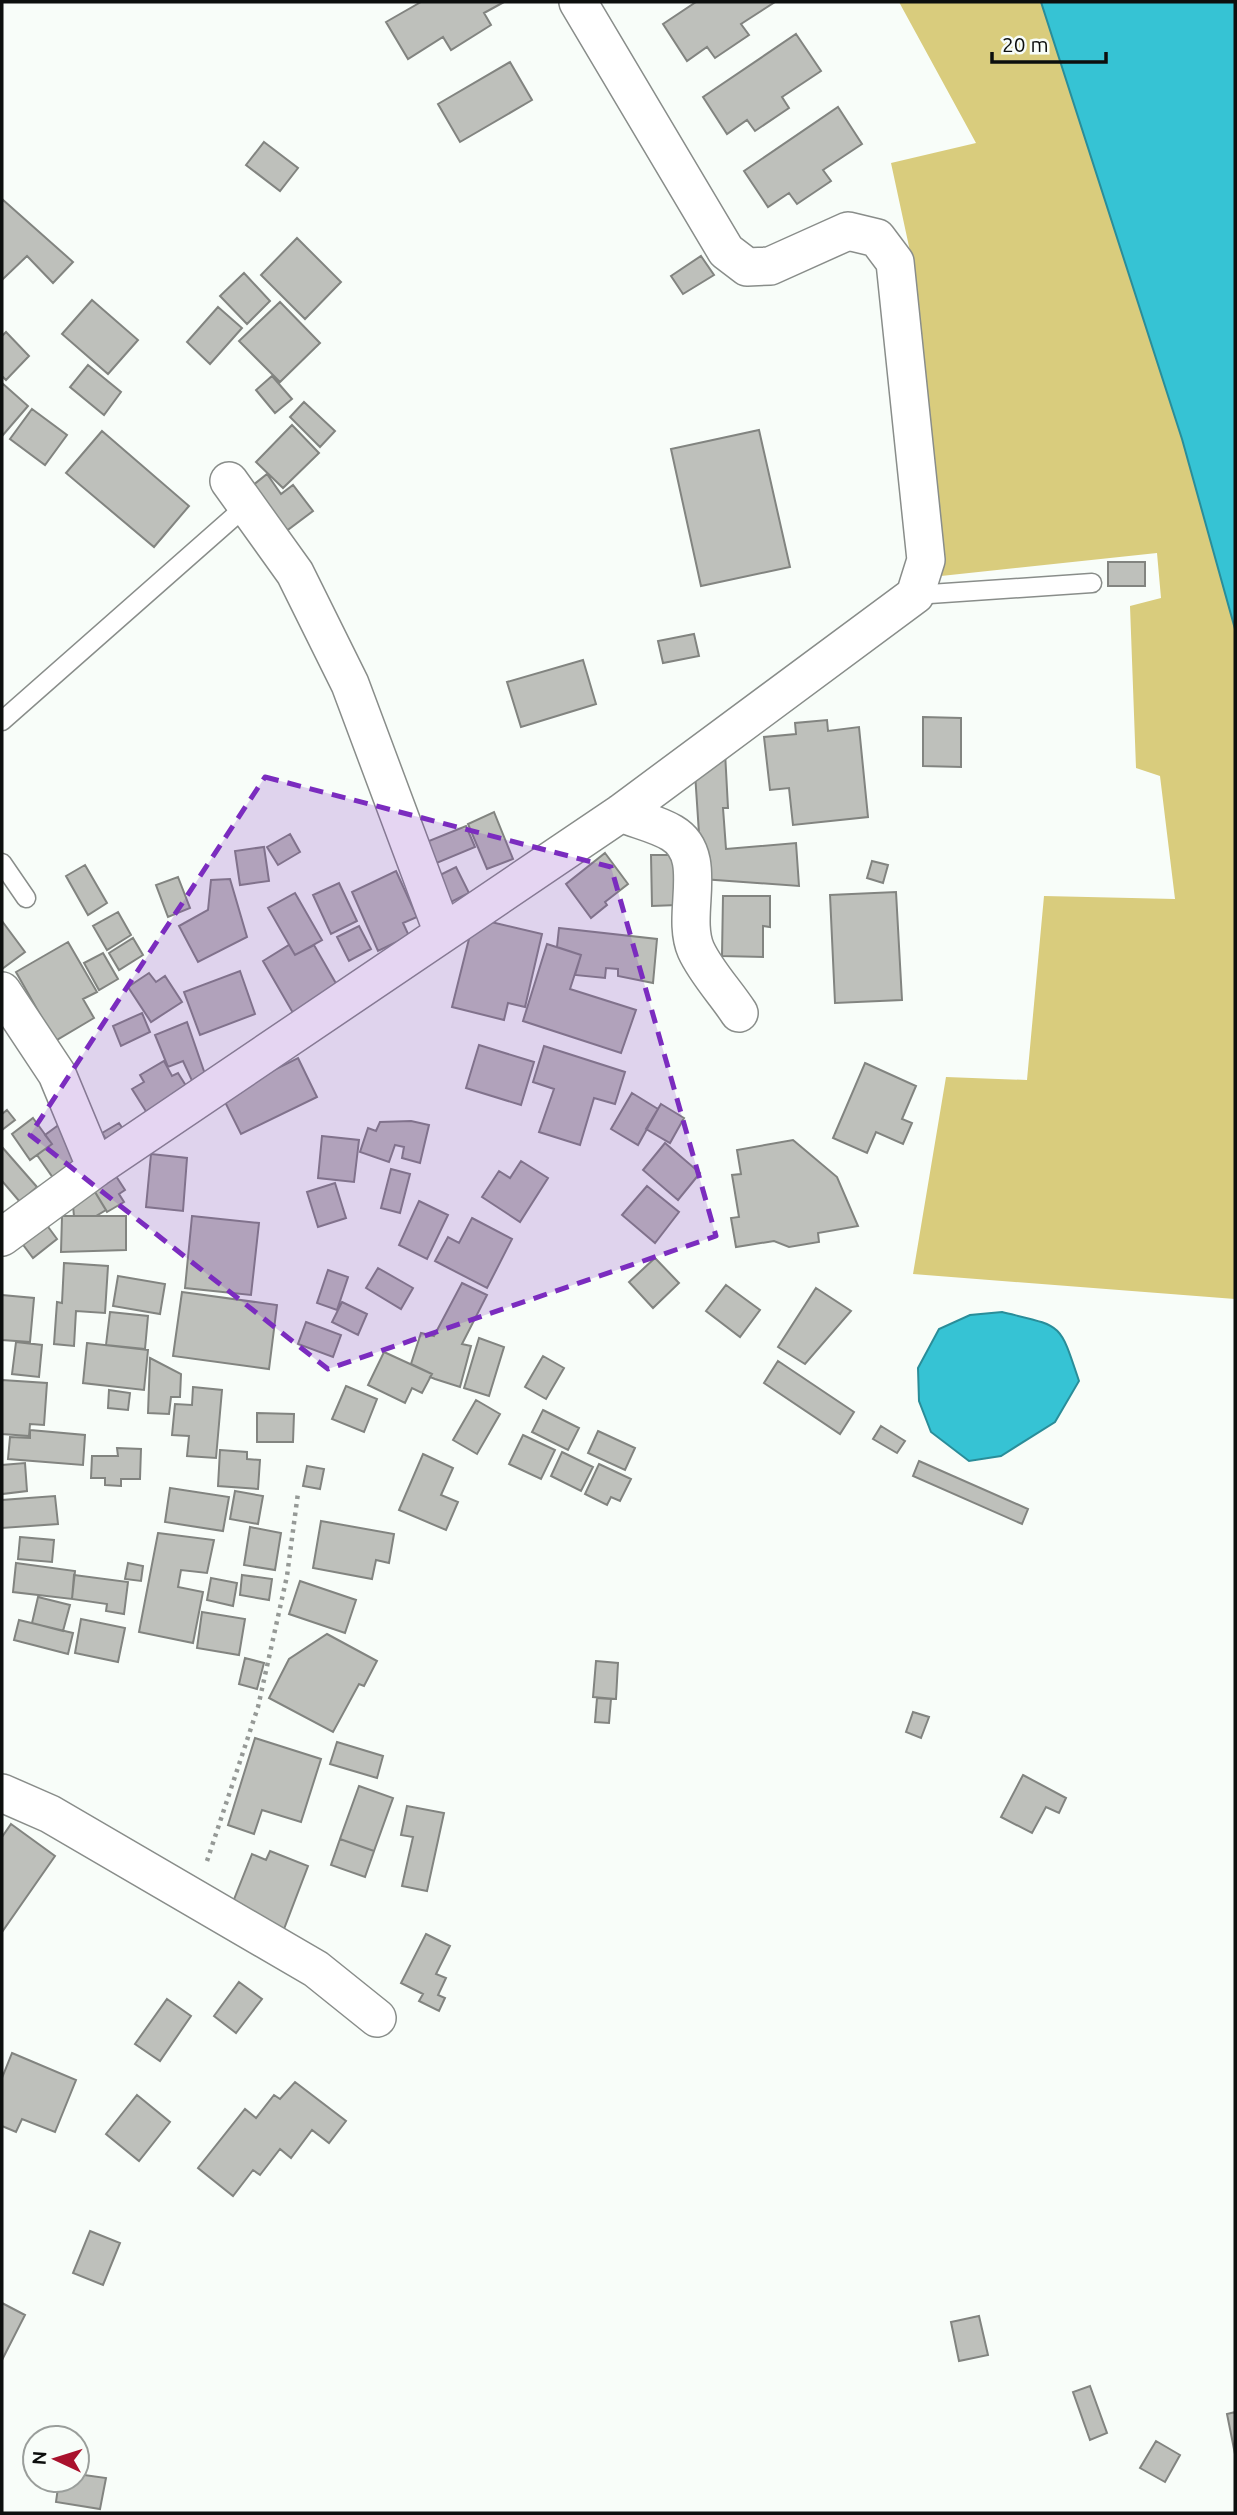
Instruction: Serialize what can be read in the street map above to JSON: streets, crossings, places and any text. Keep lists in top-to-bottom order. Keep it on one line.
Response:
{"scale_bar":"20 m","north":"left"}
